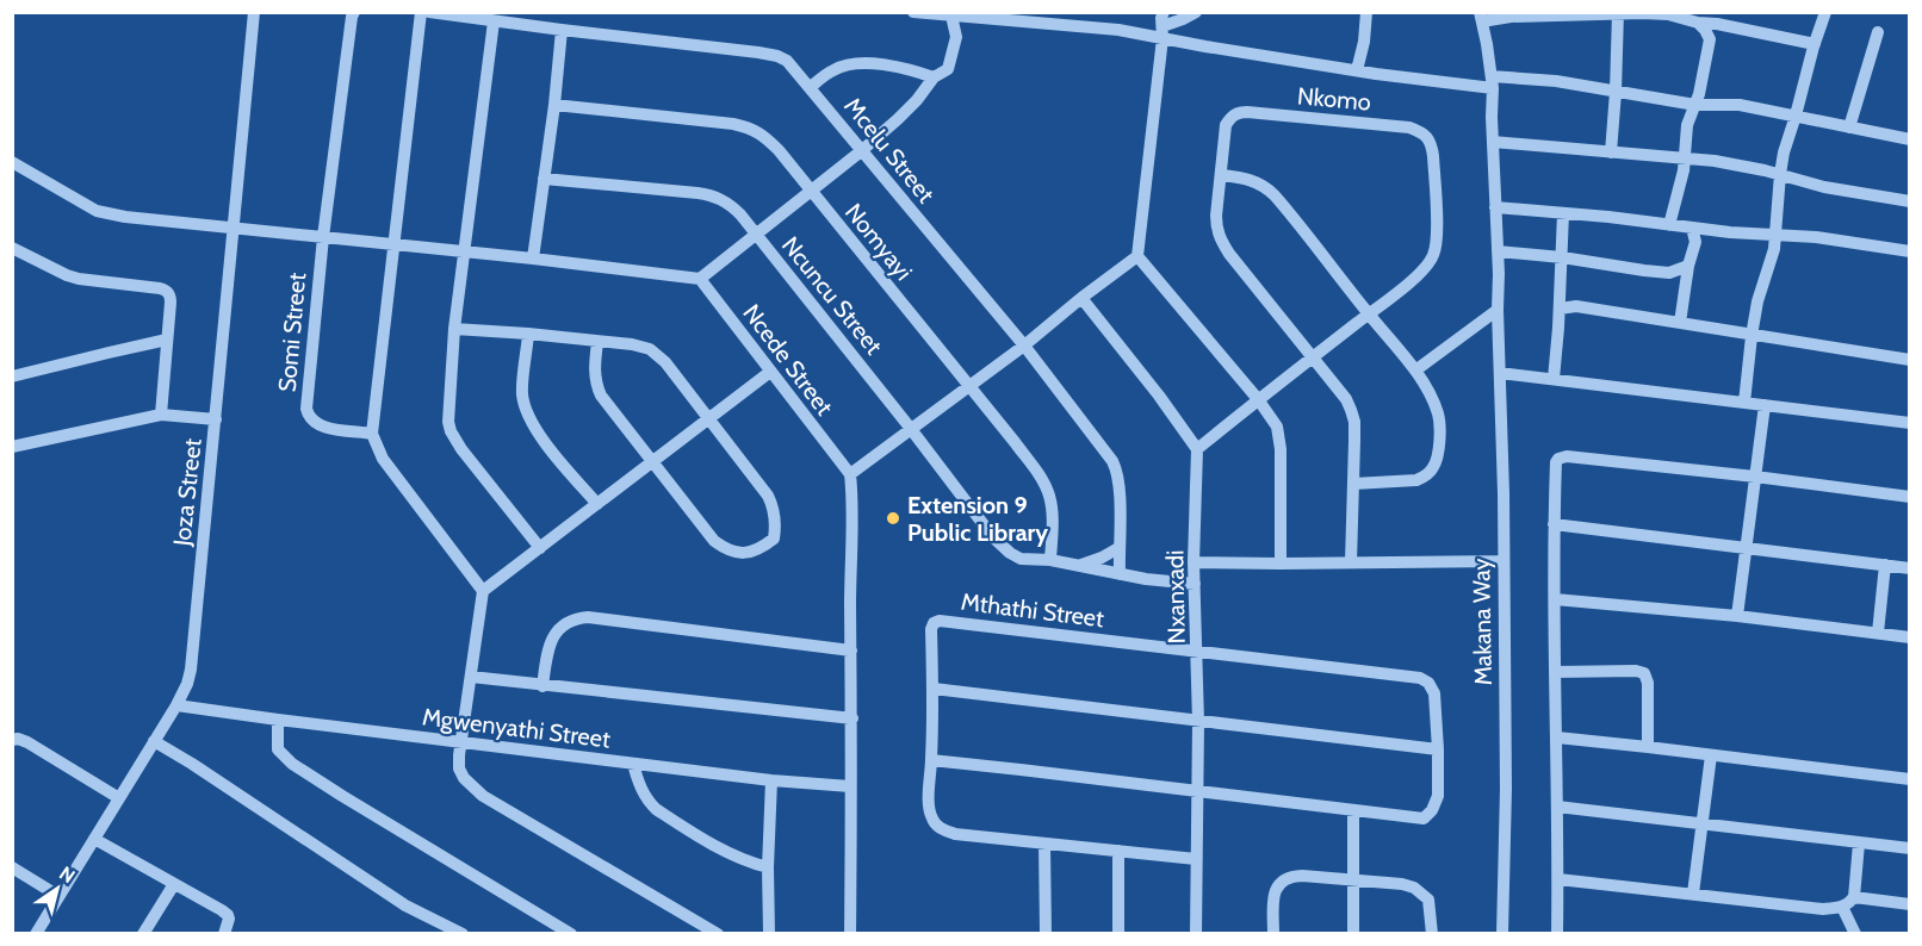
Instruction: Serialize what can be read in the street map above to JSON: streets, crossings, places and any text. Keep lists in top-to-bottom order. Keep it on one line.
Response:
{"streets":{"street":["Nkomo","Mcelu Street","Nomyayi","Ncuncu Street","Somi Street","Ncede Street","Joza Street","Nxanxadi","Mthathi Street","Makana Way","Mgwenyathi Street"]},"crossings":[["Nkomo","Nxanxadi"],["Nomyayi","Ncuncu Street"],["Joza Street","Mgwenyathi Street"],["Nxanxadi","Mthathi Street"]],"places":["Extension 9 Public Library"],"north":"top right"}
